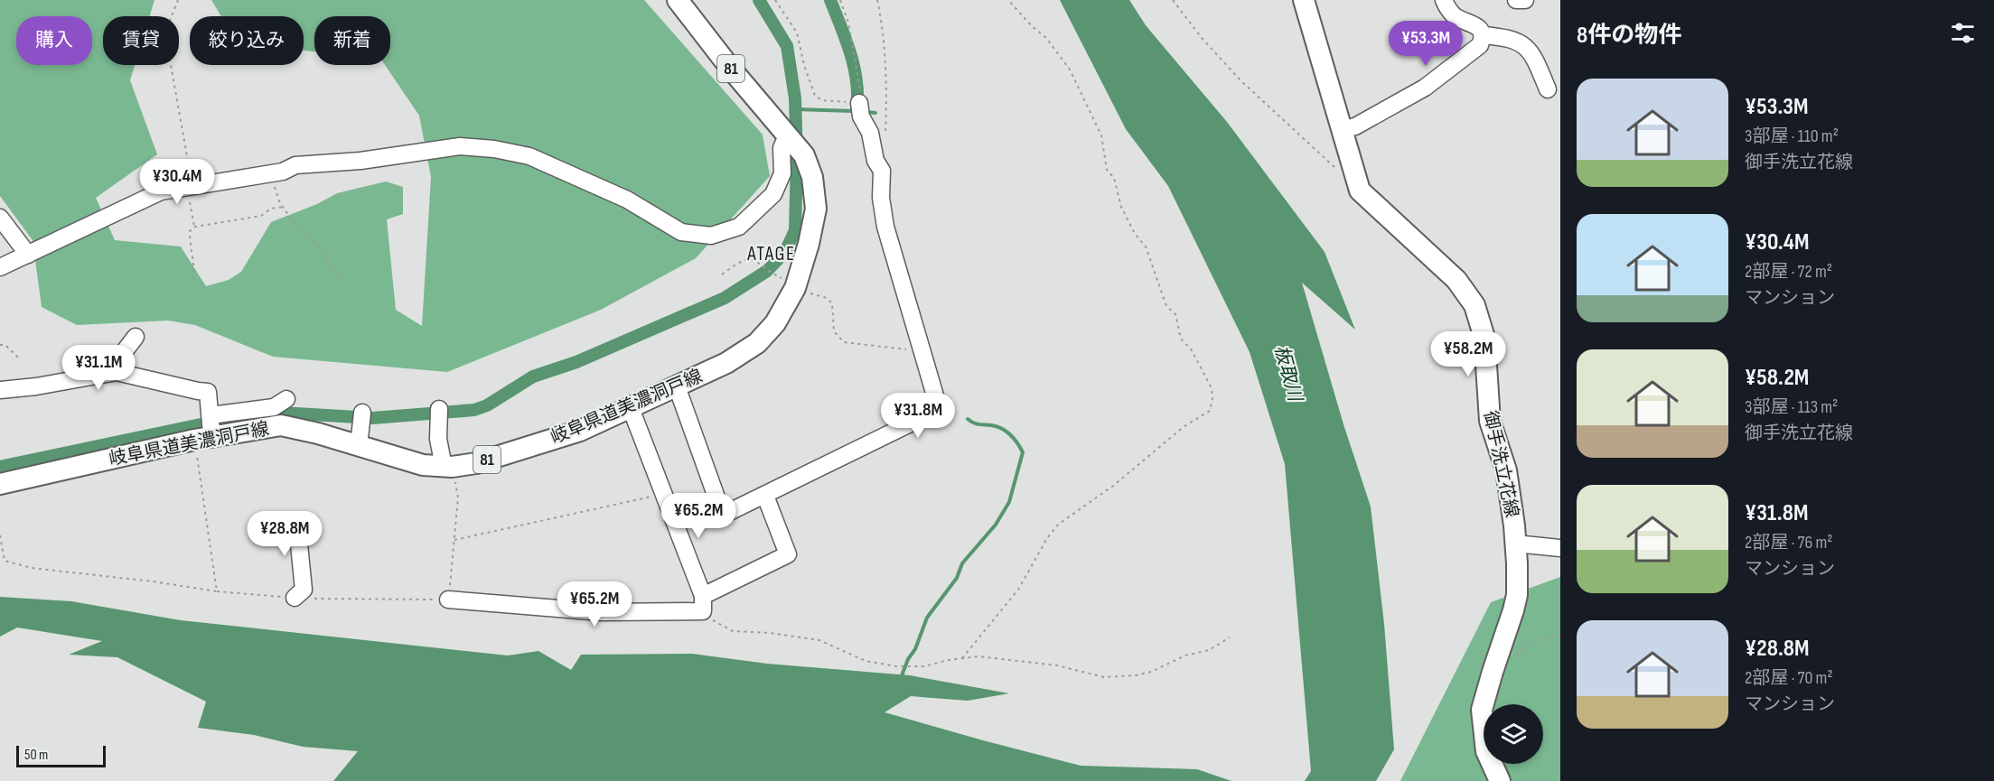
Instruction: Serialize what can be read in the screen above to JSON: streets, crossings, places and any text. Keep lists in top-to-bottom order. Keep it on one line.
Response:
{"streets":{"main road":["81","岐阜県道美濃洞戸線","御手洗立花線"]},"districts":["ATAGE"],"water":["板取川"],"scale_bar":"50 m","page":{"heading":"8件の物件","chip":["購入","賃貸","絞り込み","新着"],"price":["¥53.3M","¥30.4M","¥58.2M","¥31.1M","¥31.8M","¥65.2M","¥28.8M","¥65.2M"],"list":[{"name":"¥53.3M","note":"3部屋 · 110 m² · 御手洗立花線"},{"name":"¥30.4M","note":"2部屋 · 72 m² · マンション"},{"name":"¥58.2M","note":"3部屋 · 113 m² · 御手洗立花線"},{"name":"¥31.8M","note":"2部屋 · 76 m² · マンション"},{"name":"¥28.8M","note":"2部屋 · 70 m² · マンション"}],"scale":"50 m"}}
